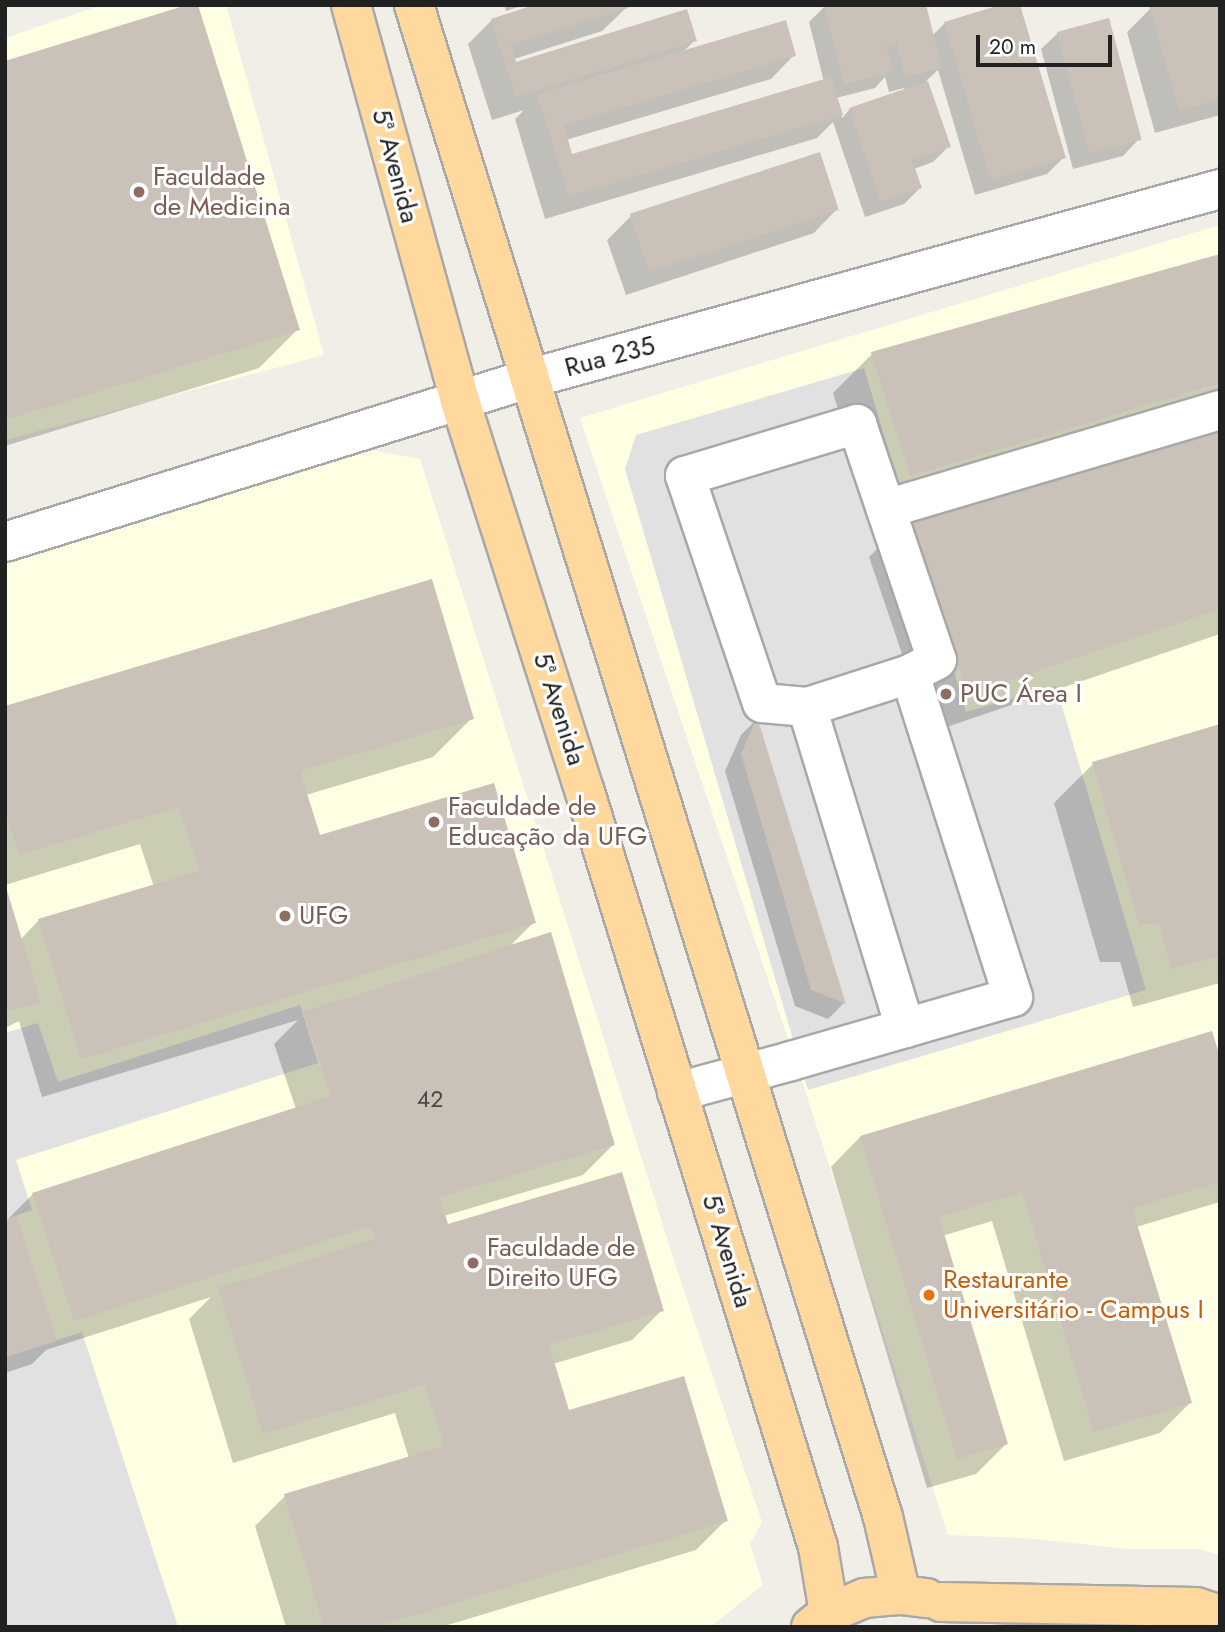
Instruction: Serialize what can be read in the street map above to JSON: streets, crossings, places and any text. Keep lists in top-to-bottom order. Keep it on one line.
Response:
{"streets":{"main road":["5ª Avenida"],"street":["Rua 235"]},"crossings":[["5ª Avenida","Rua 235"]],"places":["Faculdade de Medicina","PUC Área I","Faculdade de Educação da UFG","UFG","Faculdade de Direito UFG","Restaurante Universitário - Campus I"],"house_numbers":["42"],"scale_bar":"20 m"}
